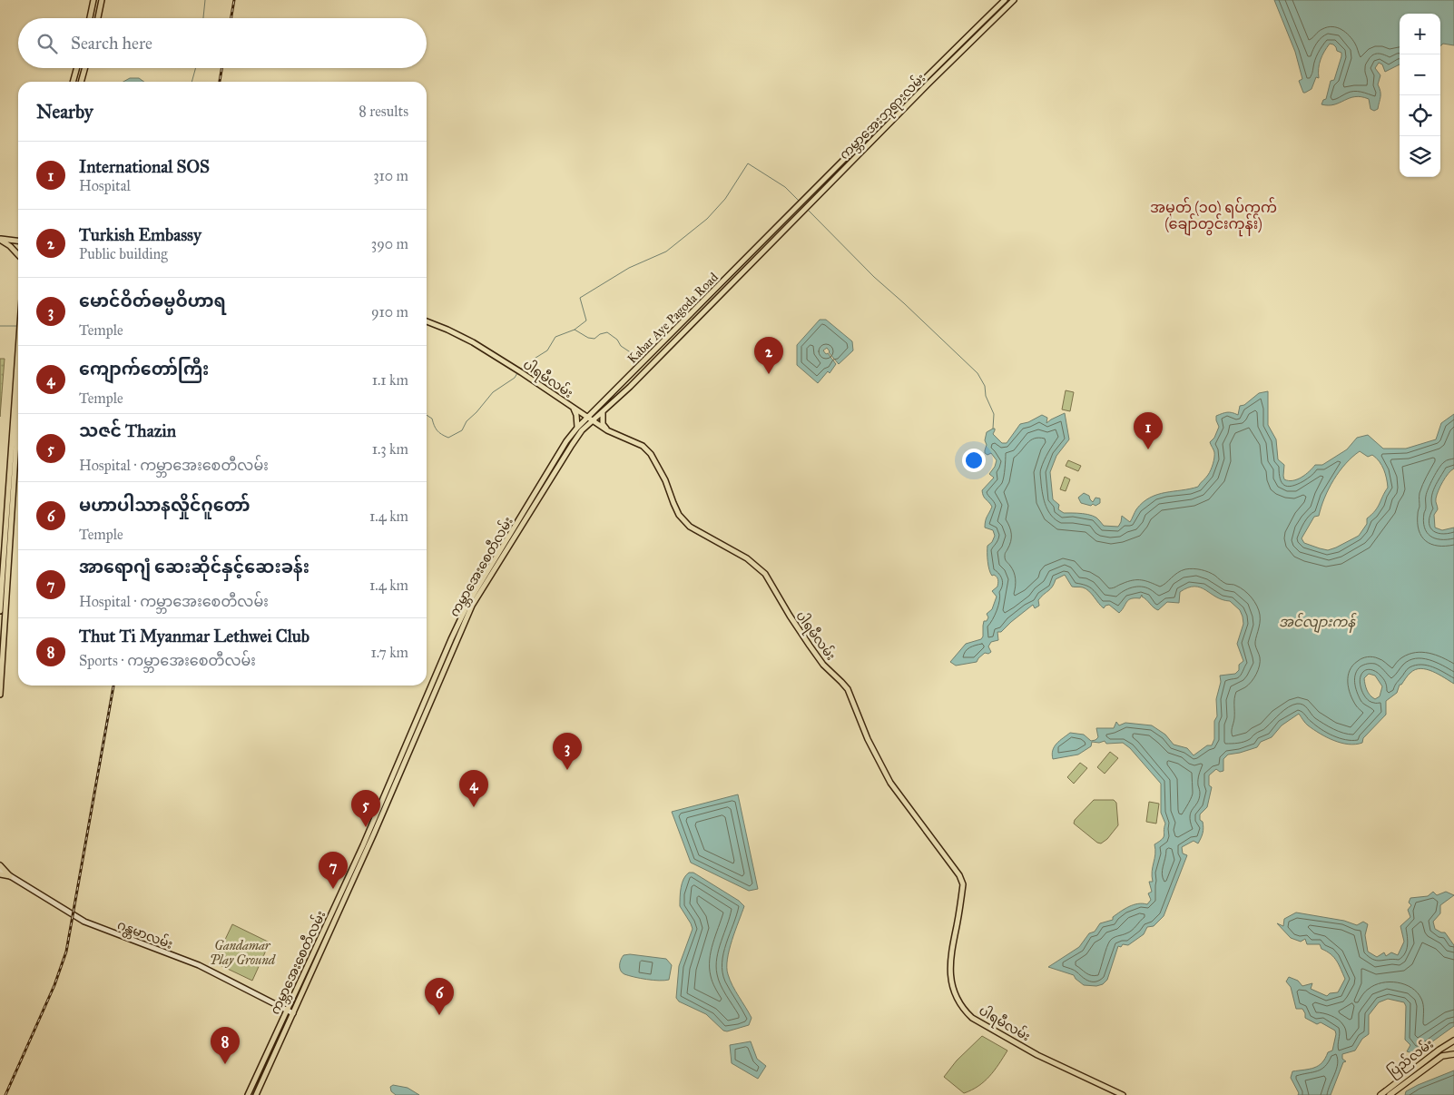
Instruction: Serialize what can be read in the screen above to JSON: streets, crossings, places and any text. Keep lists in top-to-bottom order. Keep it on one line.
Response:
{"streets":{"highway":["ပြည်လမ်း"],"main road":["ကမ္ဘာအေးဘုရားလမ်း","Kabar Aye Pagoda Road","ပါရမီလမ်း","ကမ္ဘာအေးစေတီလမ်း","ဂန္တမာလမ်း"]},"crossings":[["ကမ္ဘာအေးဘုရားလမ်း","Kabar Aye Pagoda Road"],["ကမ္ဘာအေးစေတီလမ်း","ဂန္တမာလမ်း"]],"districts":["အမှတ် (၁၀) ရပ်ကွက် (ချော်တွင်းကုန်း)"],"water":["အင်လျားကန်"],"parks":["Gandamar Play Ground"],"page":{"map_buttons":["+","−"],"search":"Search here","heading":["Nearby","8 results"],"list":[{"mark":"1","name":"International SOS","note":"Hospital","value":"310 m"},{"mark":"2","name":"Turkish Embassy","note":"Public building","value":"390 m"},{"mark":"3","name":"မောင်ဝိတ်ဓမ္မဝိဟာရ","note":"Temple","value":"910 m"},{"mark":"4","name":"ကျောက်တော်ကြီး","note":"Temple","value":"1.1 km"},{"mark":"5","name":"သဇင် Thazin","note":"Hospital · ကမ္ဘာအေးစေတီလမ်း","value":"1.3 km"},{"mark":"6","name":"မဟာပါသာနလှိုင်ဂူတော်","note":"Temple","value":"1.4 km"},{"mark":"7","name":"အာရောဂျံ ဆေးဆိုင်နှင့်ဆေးခန်း","note":"Hospital · ကမ္ဘာအေးစေတီလမ်း","value":"1.4 km"},{"mark":"8","name":"Thut Ti Myanmar Lethwei Club","note":"Sports · ကမ္ဘာအေးစေတီလမ်း","value":"1.7 km"}],"pins":["2","1","3","4","5","7","6","8"]}}
